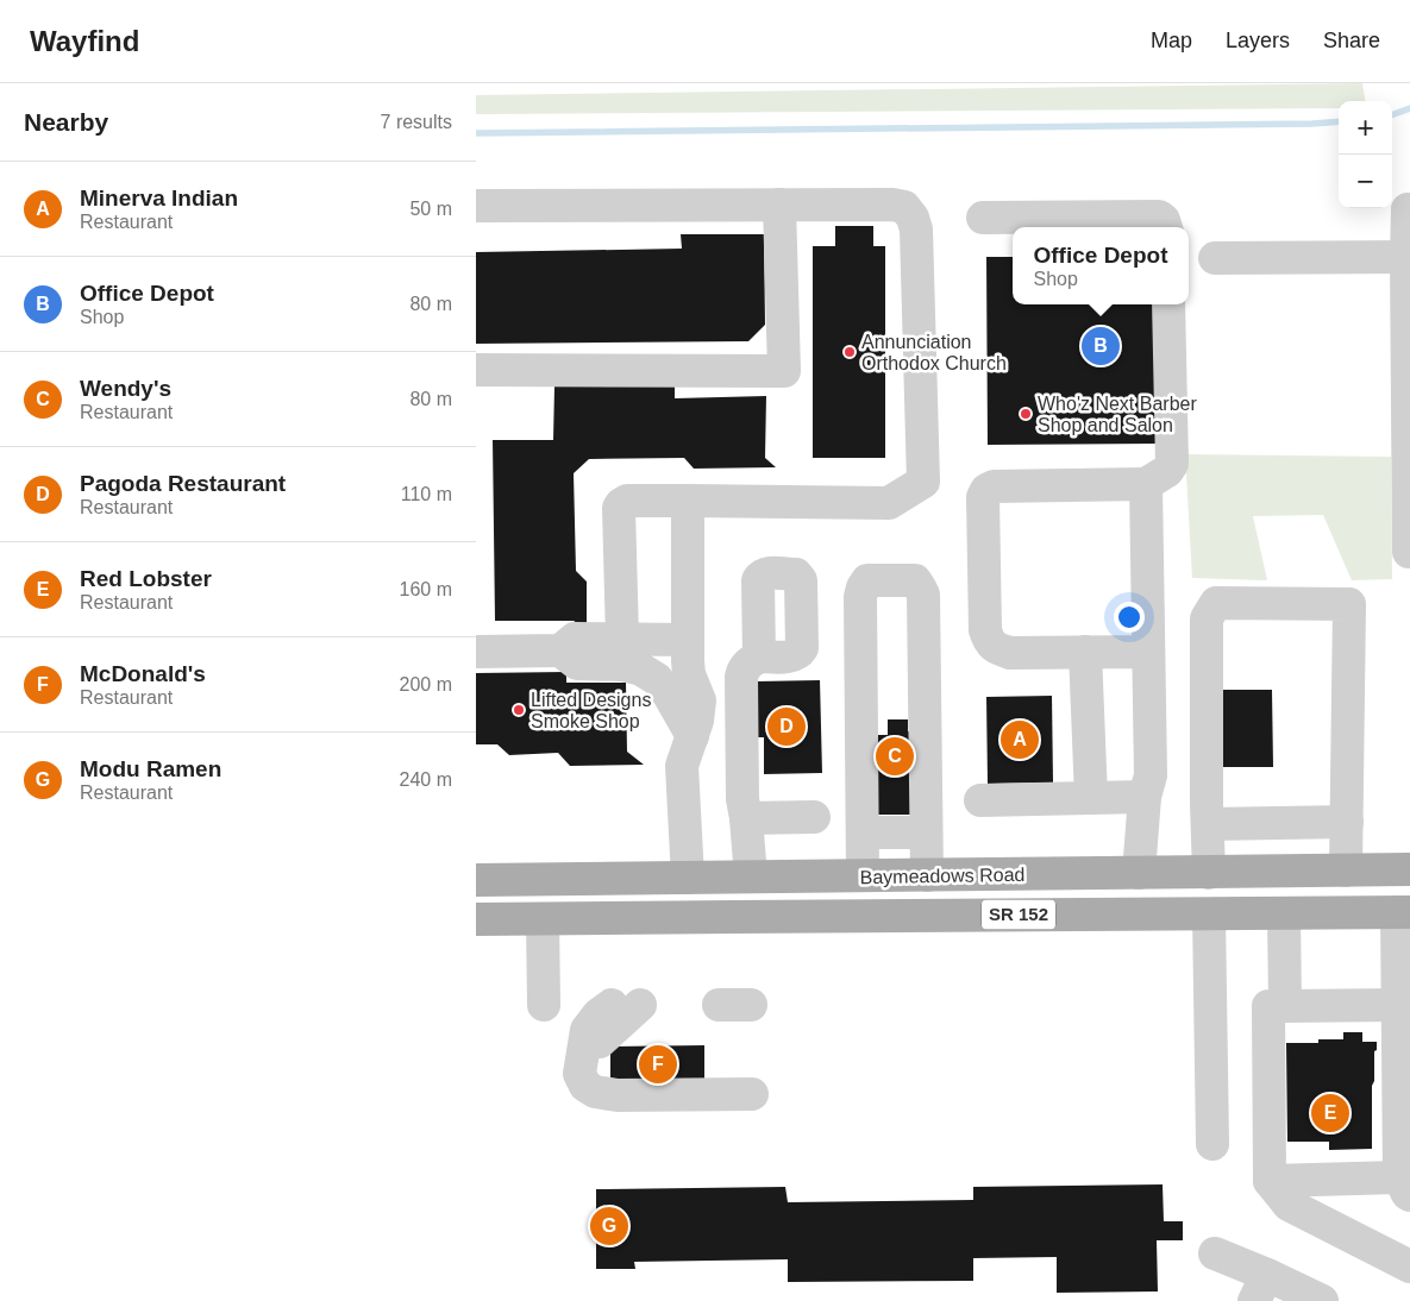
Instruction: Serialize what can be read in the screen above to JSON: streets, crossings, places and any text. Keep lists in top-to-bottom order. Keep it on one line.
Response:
{"streets":{"main road":["Baymeadows Road","SR 152"]},"places":["Annunciation Orthodox Church","Who'z Next Barber Shop and Salon","Lifted Designs Smoke Shop"],"page":{"header":"Wayfind","nav":["Map","Layers","Share"],"heading":["Nearby","7 results"],"map_buttons":["+","−"],"list":[{"mark":"A","name":"Minerva Indian","note":"Restaurant","value":"50 m"},{"mark":"B","name":"Office Depot","note":"Shop","value":"80 m"},{"mark":"C","name":"Wendy's","note":"Restaurant","value":"80 m"},{"mark":"D","name":"Pagoda Restaurant","note":"Restaurant","value":"110 m"},{"mark":"E","name":"Red Lobster","note":"Restaurant","value":"160 m"},{"mark":"F","name":"McDonald's","note":"Restaurant","value":"200 m"},{"mark":"G","name":"Modu Ramen","note":"Restaurant","value":"240 m"}],"popup":["Office Depot","Shop"],"pins":["B","D","A","C","F","E","G"]}}
